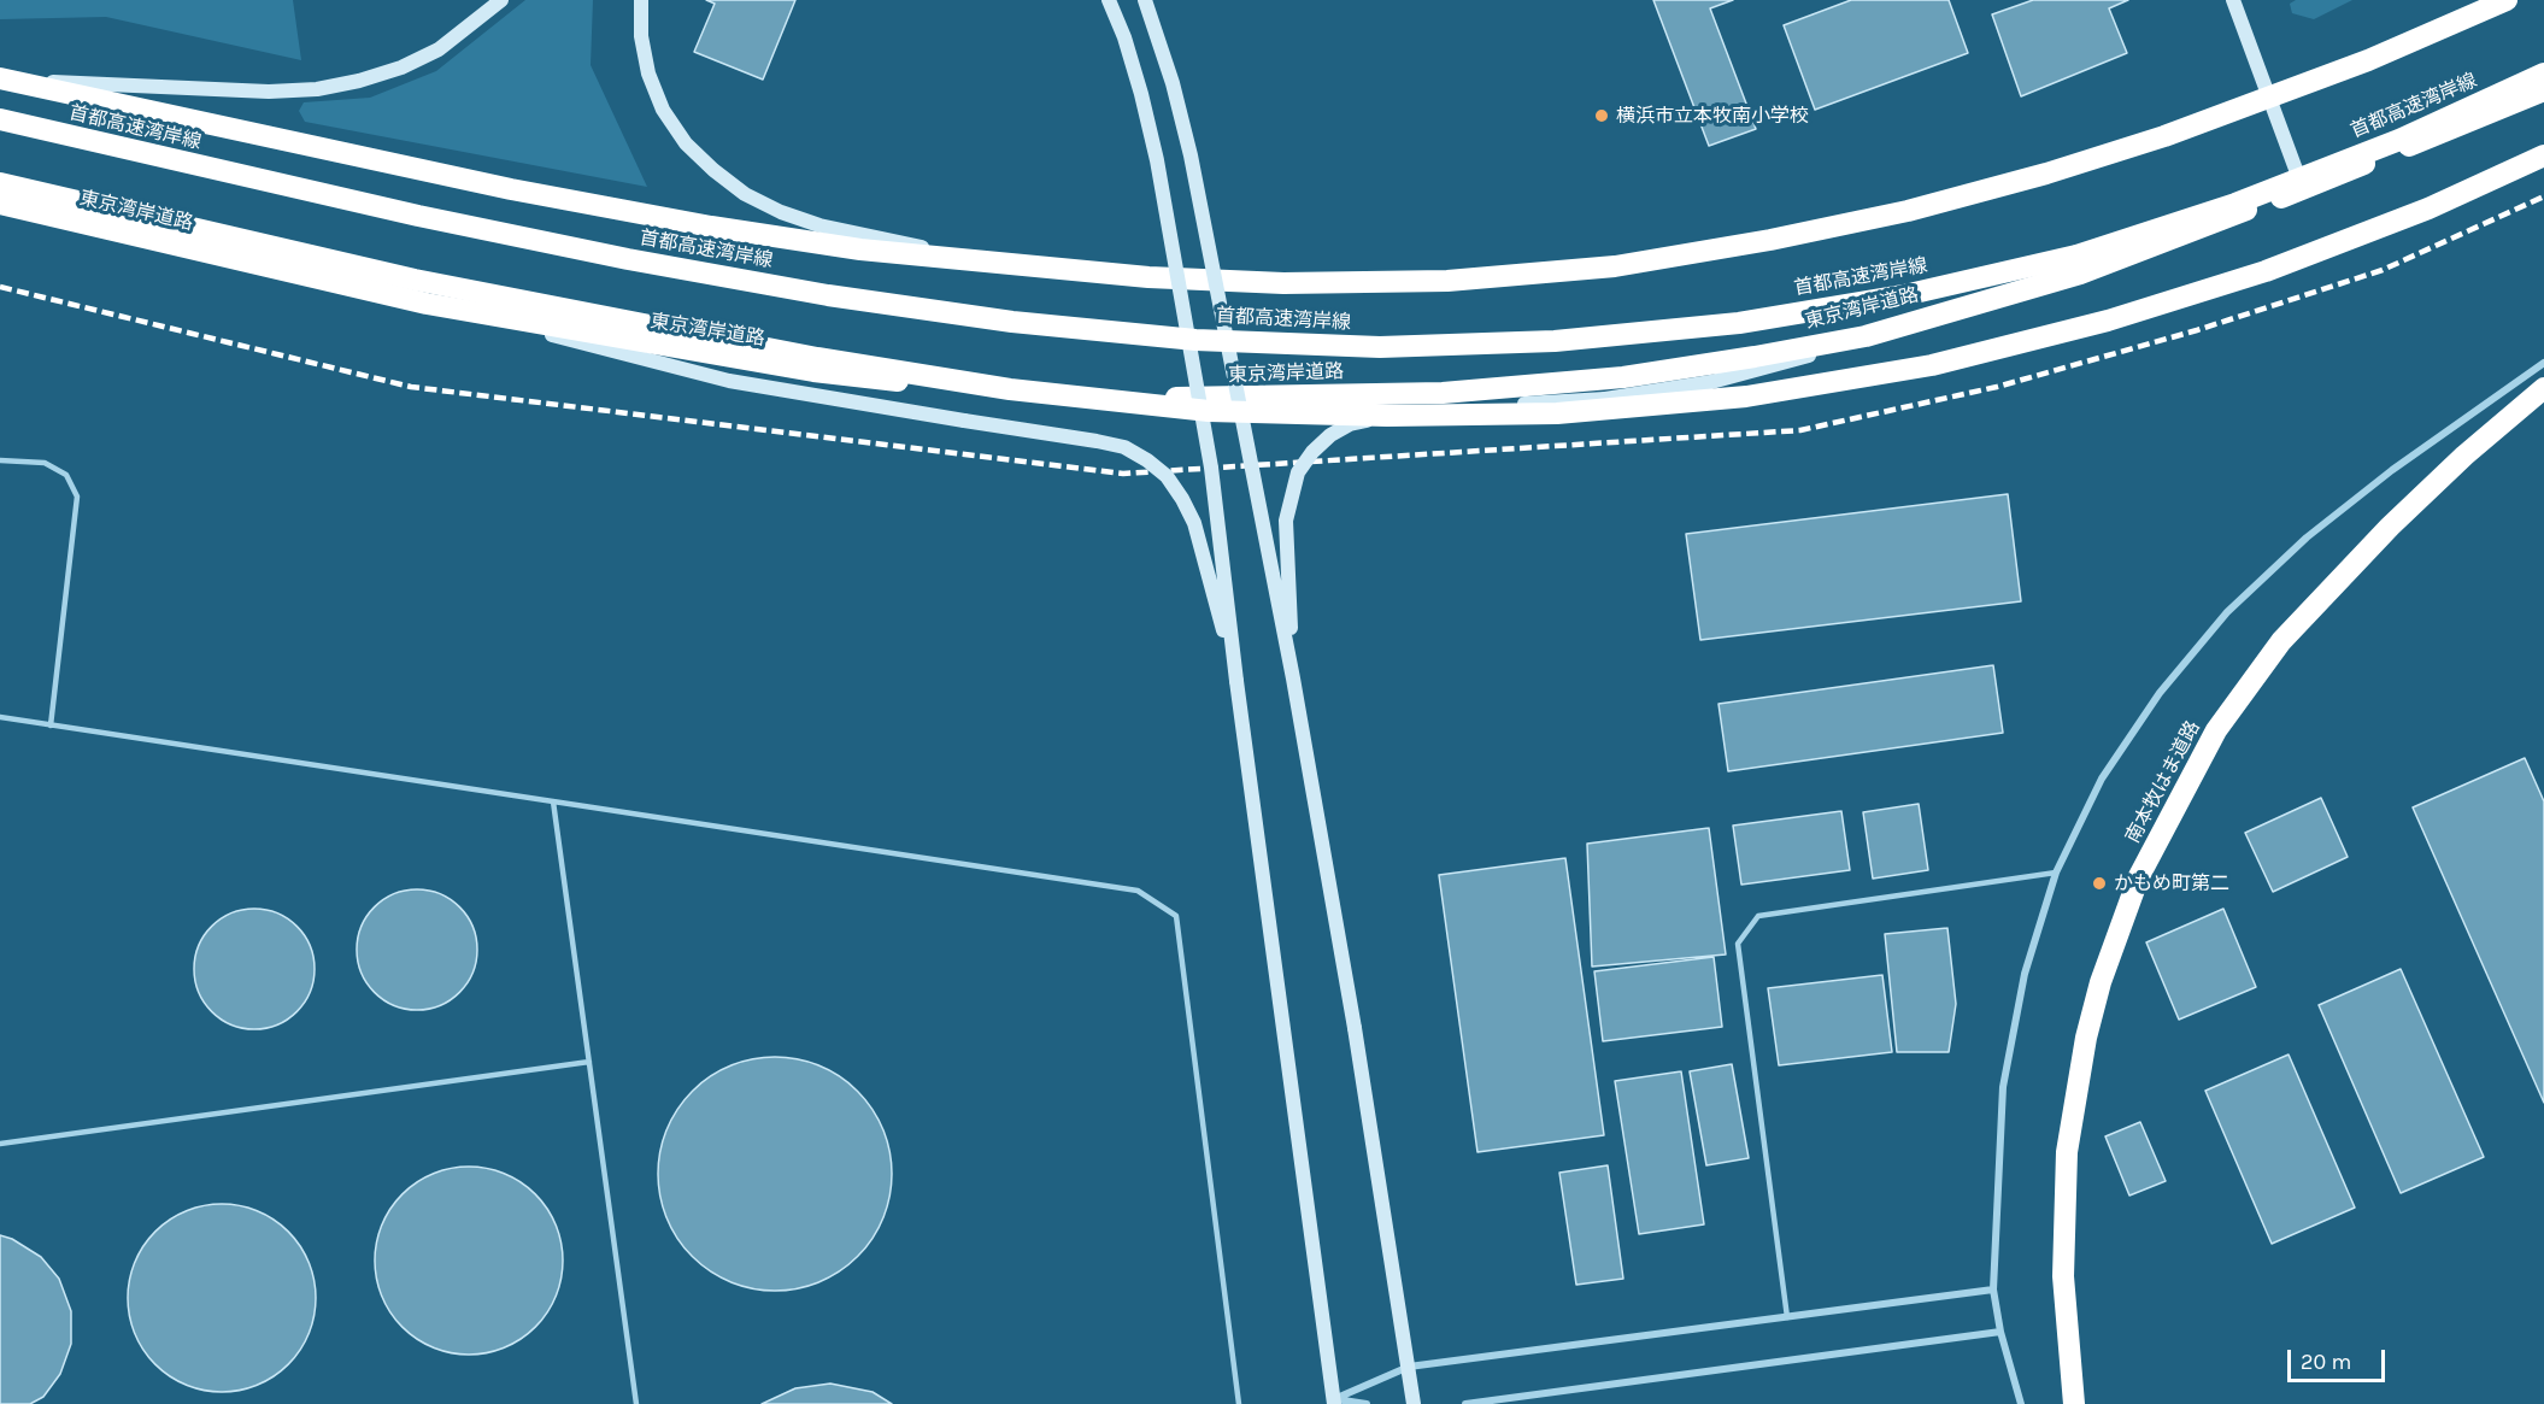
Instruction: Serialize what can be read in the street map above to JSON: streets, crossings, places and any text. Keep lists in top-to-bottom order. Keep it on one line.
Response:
{"streets":{"highway":["首都高速湾岸線","東京湾岸道路","南本牧はま道路"]},"places":["横浜市立本牧南小学校","かもめ町第二"],"scale_bar":"20 m"}
